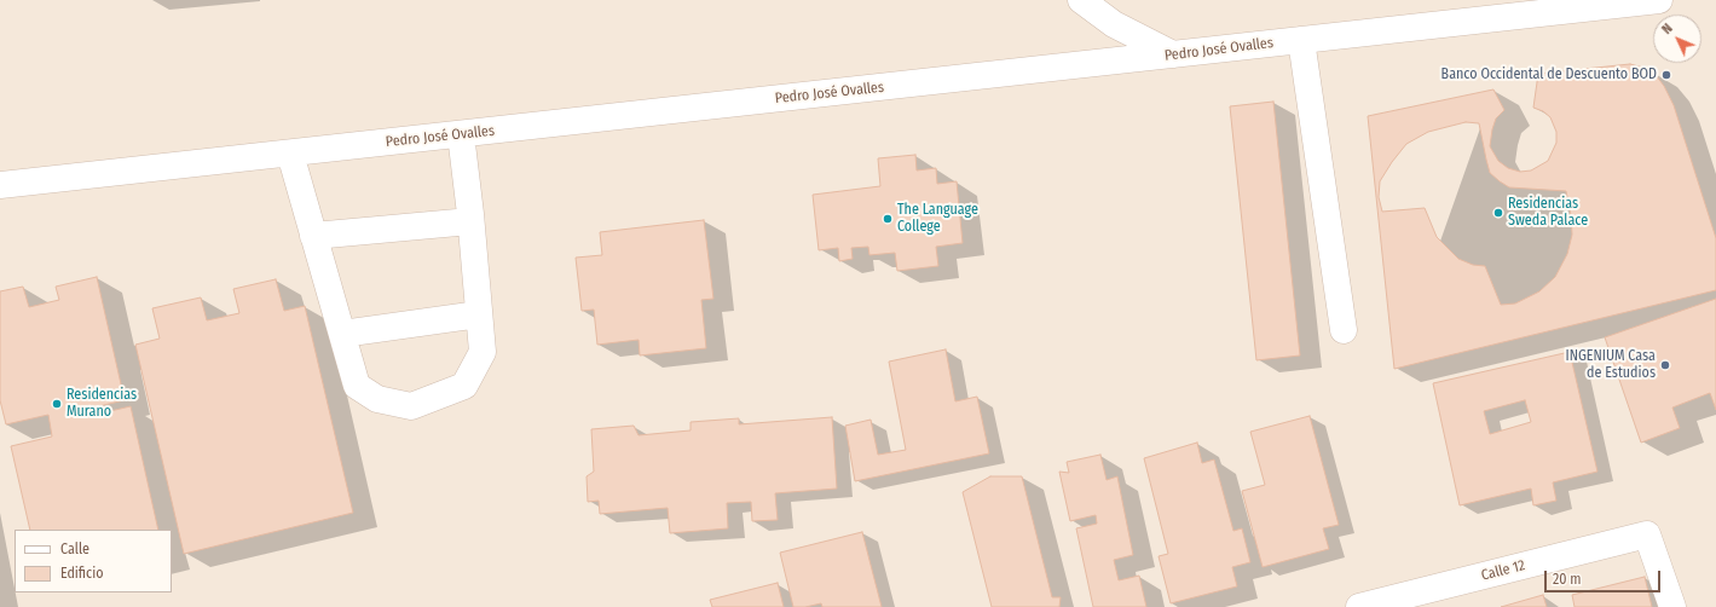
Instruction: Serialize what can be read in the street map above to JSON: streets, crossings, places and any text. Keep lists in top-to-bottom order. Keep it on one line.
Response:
{"streets":{"street":["Pedro José Ovalles","Calle 12"]},"places":["Banco Occidental de Descuento BOD","Residencias Sweda Palace","The Language College","INGENIUM Casa de Estudios","Residencias Murano"],"legend":["Calle","Edificio"],"scale_bar":"20 m","north":"top left"}
